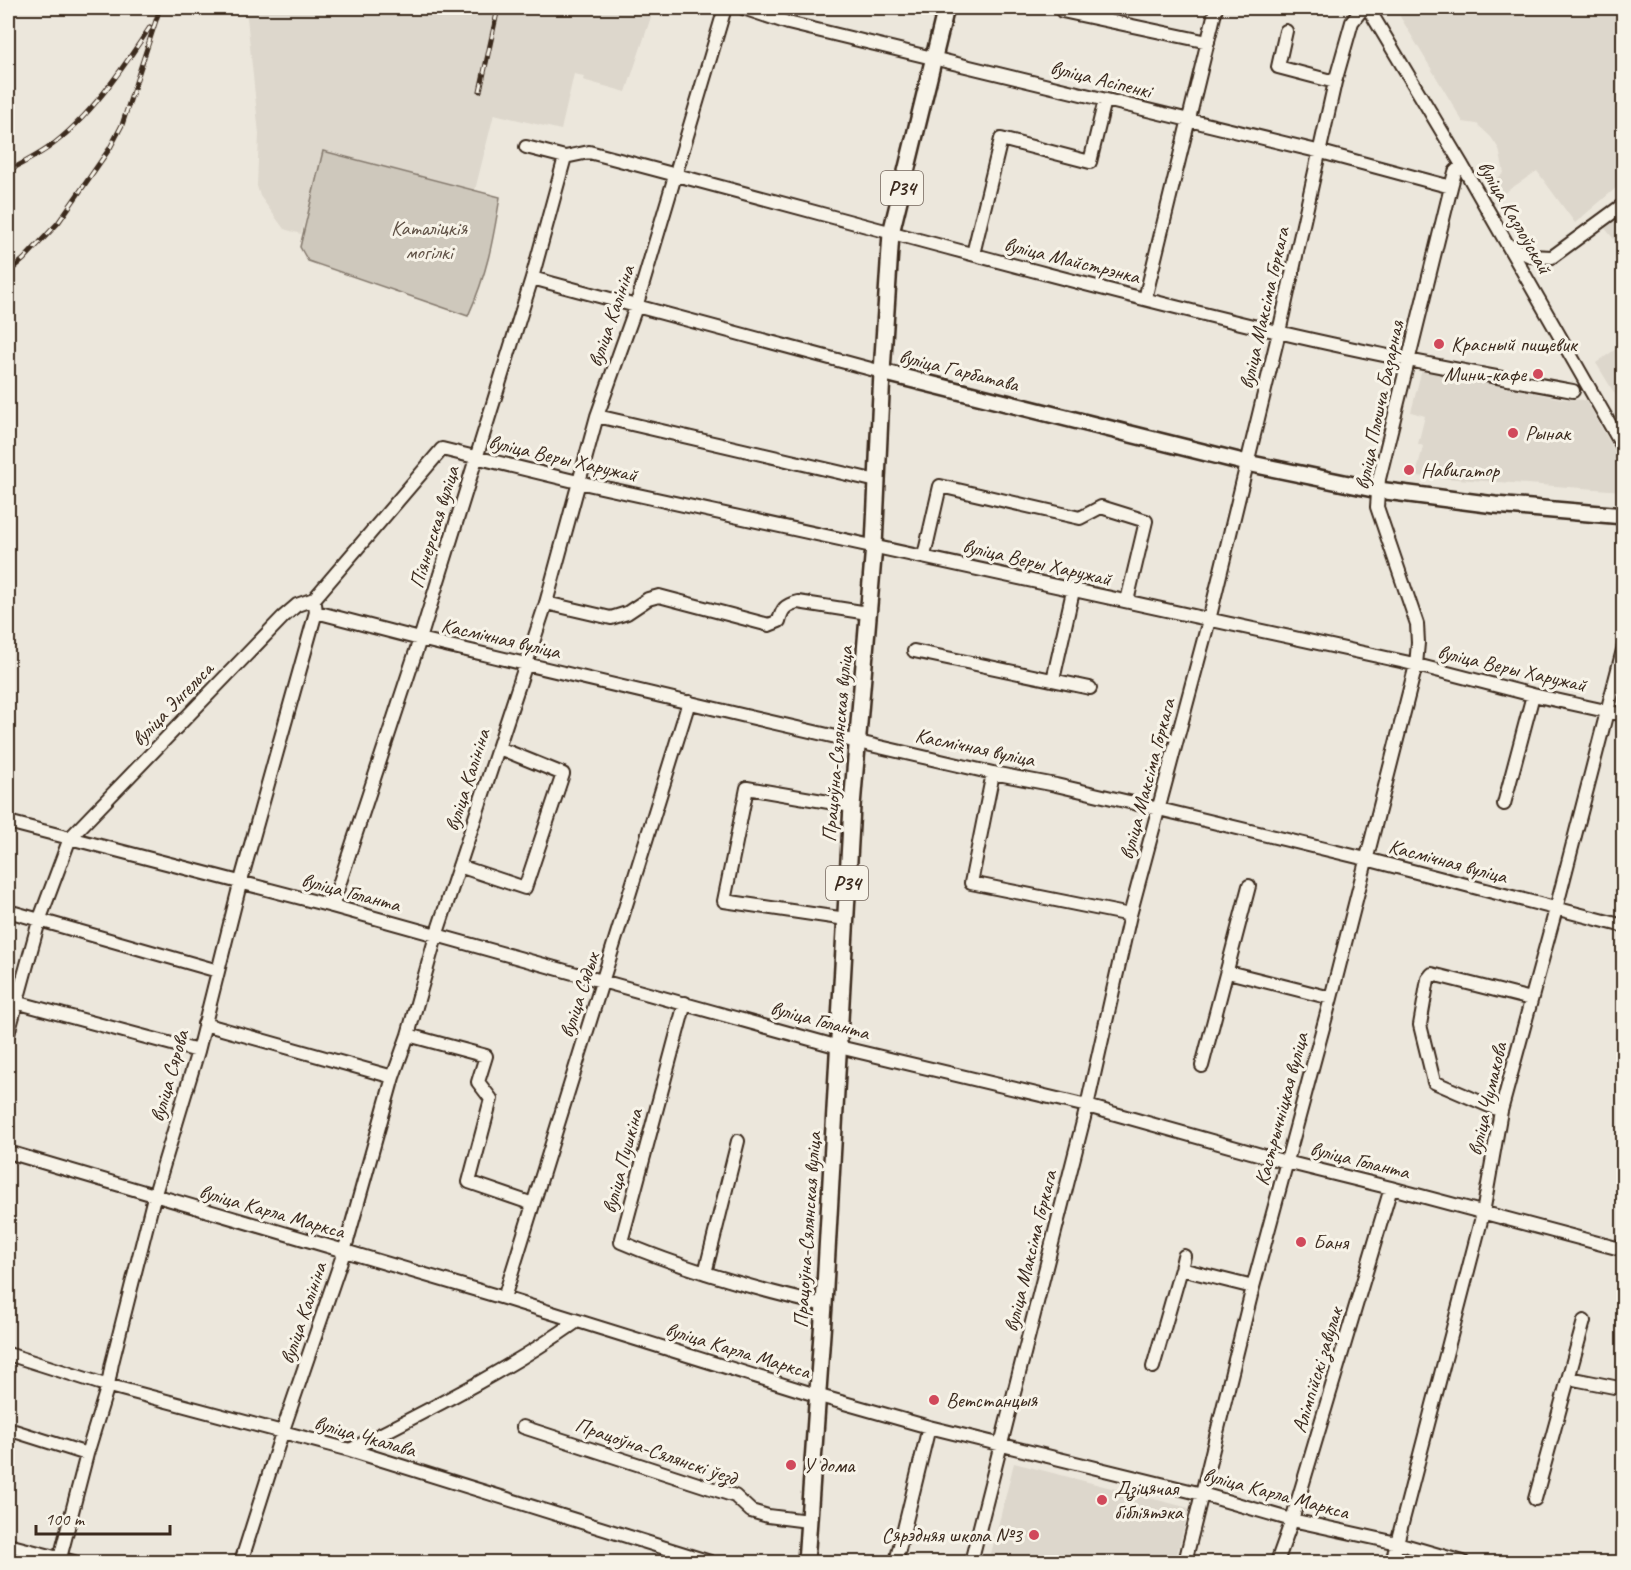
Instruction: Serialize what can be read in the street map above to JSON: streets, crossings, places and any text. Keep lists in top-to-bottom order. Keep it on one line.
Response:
{"streets":{"main road":["Р34","вуліца Гарбатава","Працоўна-Сялянская вуліца"],"street":["вуліца Асіпенкі","вуліца Казлоўскай","вуліца Майстрэнка","вуліца Максіма Горкага","вуліца Калініна","вуліца Плошча Базарная","вуліца Веры Харужай","Піянерская вуліца","Касмічная вуліца","вуліца Энгельса","вуліца Голанта","вуліца Сядых","вуліца Сярова","вуліца Чумакова","Кастрычніцкая вуліца","вуліца Пушкіна","вуліца Карла Маркса","Алімпійскі завулак","вуліца Чкалава","Працоўна-Сялянскі ўезд"]},"crossings":[["вуліца Асіпенкі","вуліца Максіма Горкага"],["вуліца Асіпенкі","вуліца Плошча Базарная"],["вуліца Асіпенкі","Працоўна-Сялянская вуліца"],["вуліца Майстрэнка","вуліца Максіма Горкага"],["вуліца Майстрэнка","вуліца Калініна"],["вуліца Майстрэнка","вуліца Плошча Базарная"],["вуліца Майстрэнка","Піянерская вуліца"],["вуліца Майстрэнка","Працоўна-Сялянская вуліца"],["вуліца Максіма Горкага","вуліца Гарбатава"],["вуліца Максіма Горкага","вуліца Веры Харужай"],["вуліца Максіма Горкага","Касмічная вуліца"],["вуліца Максіма Горкага","вуліца Голанта"],["вуліца Максіма Горкага","вуліца Карла Маркса"],["вуліца Калініна","вуліца Гарбатава"],["вуліца Калініна","вуліца Веры Харужай"],["вуліца Калініна","Касмічная вуліца"],["вуліца Калініна","вуліца Голанта"],["вуліца Калініна","вуліца Карла Маркса"],["вуліца Калініна","вуліца Чкалава"],["вуліца Гарбатава","вуліца Плошча Базарная"],["вуліца Гарбатава","Піянерская вуліца"],["вуліца Гарбатава","Працоўна-Сялянская вуліца"],["вуліца Плошча Базарная","вуліца Веры Харужай"],["вуліца Плошча Базарная","Кастрычніцкая вуліца"],["вуліца Веры Харужай","Піянерская вуліца"],["вуліца Веры Харужай","вуліца Энгельса"],["вуліца Веры Харужай","Працоўна-Сялянская вуліца"],["вуліца Веры Харужай","вуліца Чумакова"],["вуліца Веры Харужай","Кастрычніцкая вуліца"],["Піянерская вуліца","Касмічная вуліца"],["Піянерская вуліца","вуліца Голанта"],["Касмічная вуліца","вуліца Энгельса"],["Касмічная вуліца","Працоўна-Сялянская вуліца"],["Касмічная вуліца","вуліца Сядых"],["Касмічная вуліца","вуліца Сярова"],["Касмічная вуліца","вуліца Чумакова"],["Касмічная вуліца","Кастрычніцкая вуліца"],["вуліца Энгельса","вуліца Голанта"],["вуліца Энгельса","вуліца Сярова"],["Працоўна-Сялянская вуліца","вуліца Голанта"],["Працоўна-Сялянская вуліца","вуліца Пушкіна"],["Працоўна-Сялянская вуліца","вуліца Карла Маркса"],["Працоўна-Сялянская вуліца","Працоўна-Сялянскі ўезд"],["вуліца Голанта","вуліца Сядых"],["вуліца Голанта","вуліца Сярова"],["вуліца Голанта","вуліца Чумакова"],["вуліца Голанта","Кастрычніцкая вуліца"],["вуліца Голанта","вуліца Пушкіна"],["вуліца Голанта","Алімпійскі завулак"],["вуліца Сядых","вуліца Карла Маркса"],["вуліца Сярова","вуліца Карла Маркса"],["вуліца Сярова","вуліца Чкалава"],["вуліца Чумакова","вуліца Карла Маркса"],["Кастрычніцкая вуліца","вуліца Карла Маркса"],["вуліца Карла Маркса","Алімпійскі завулак"]],"parks":["Каталіцкія могілкі"],"places":["Красный пищевик","Мини-кафе","Рынак","Навигатор","Баня","Ветстанцыя","У дома","Дзіцячая бібліятэка","Сярэдняя школа №3"],"scale_bar":"100 m"}
